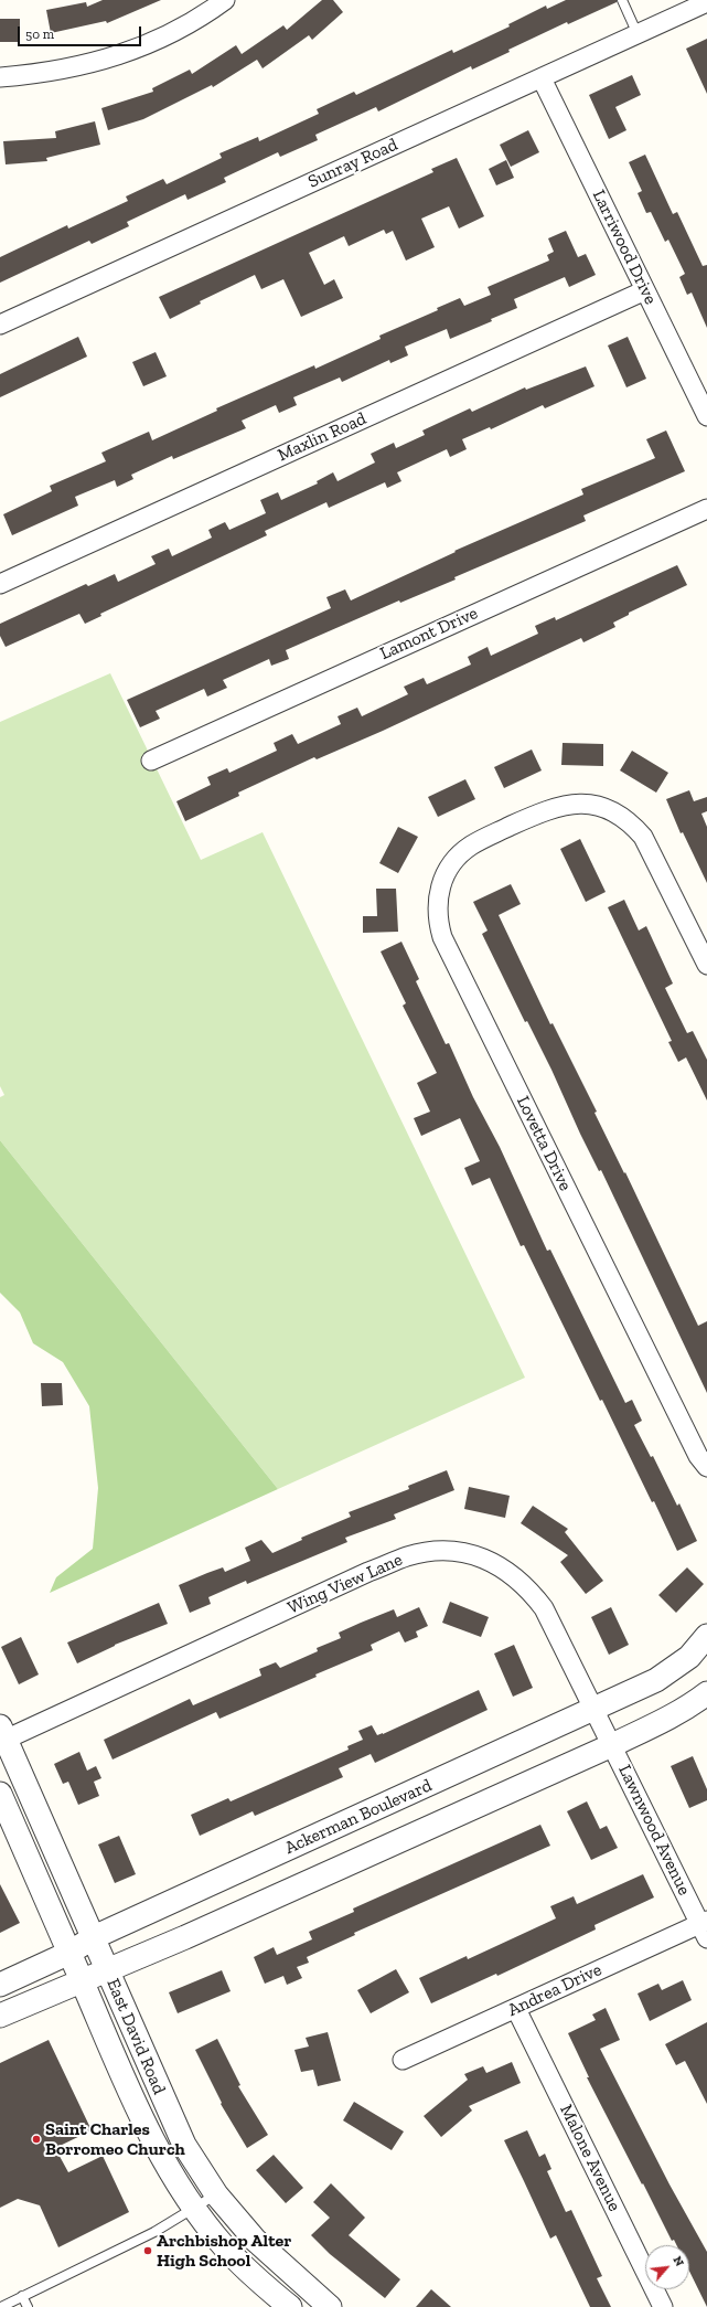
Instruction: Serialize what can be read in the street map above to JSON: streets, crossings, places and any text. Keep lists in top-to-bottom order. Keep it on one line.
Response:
{"streets":{"street":["Sunray Road","Larriwood Drive","Maxlin Road","Lamont Drive","Lovetta Drive","Wing View Lane","Ackerman Boulevard","Lawnwood Avenue","Andrea Drive","East David Road","Malone Avenue"]},"crossings":[["Sunray Road","Larriwood Drive"],["Larriwood Drive","Maxlin Road"],["Wing View Lane","Ackerman Boulevard"],["Wing View Lane","Lawnwood Avenue"],["Wing View Lane","East David Road"],["Ackerman Boulevard","East David Road"],["Lawnwood Avenue","Andrea Drive"],["Andrea Drive","Malone Avenue"]],"places":["Saint Charles Borromeo Church","Archbishop Alter High School"],"scale_bar":"50 m","north":"top right"}
